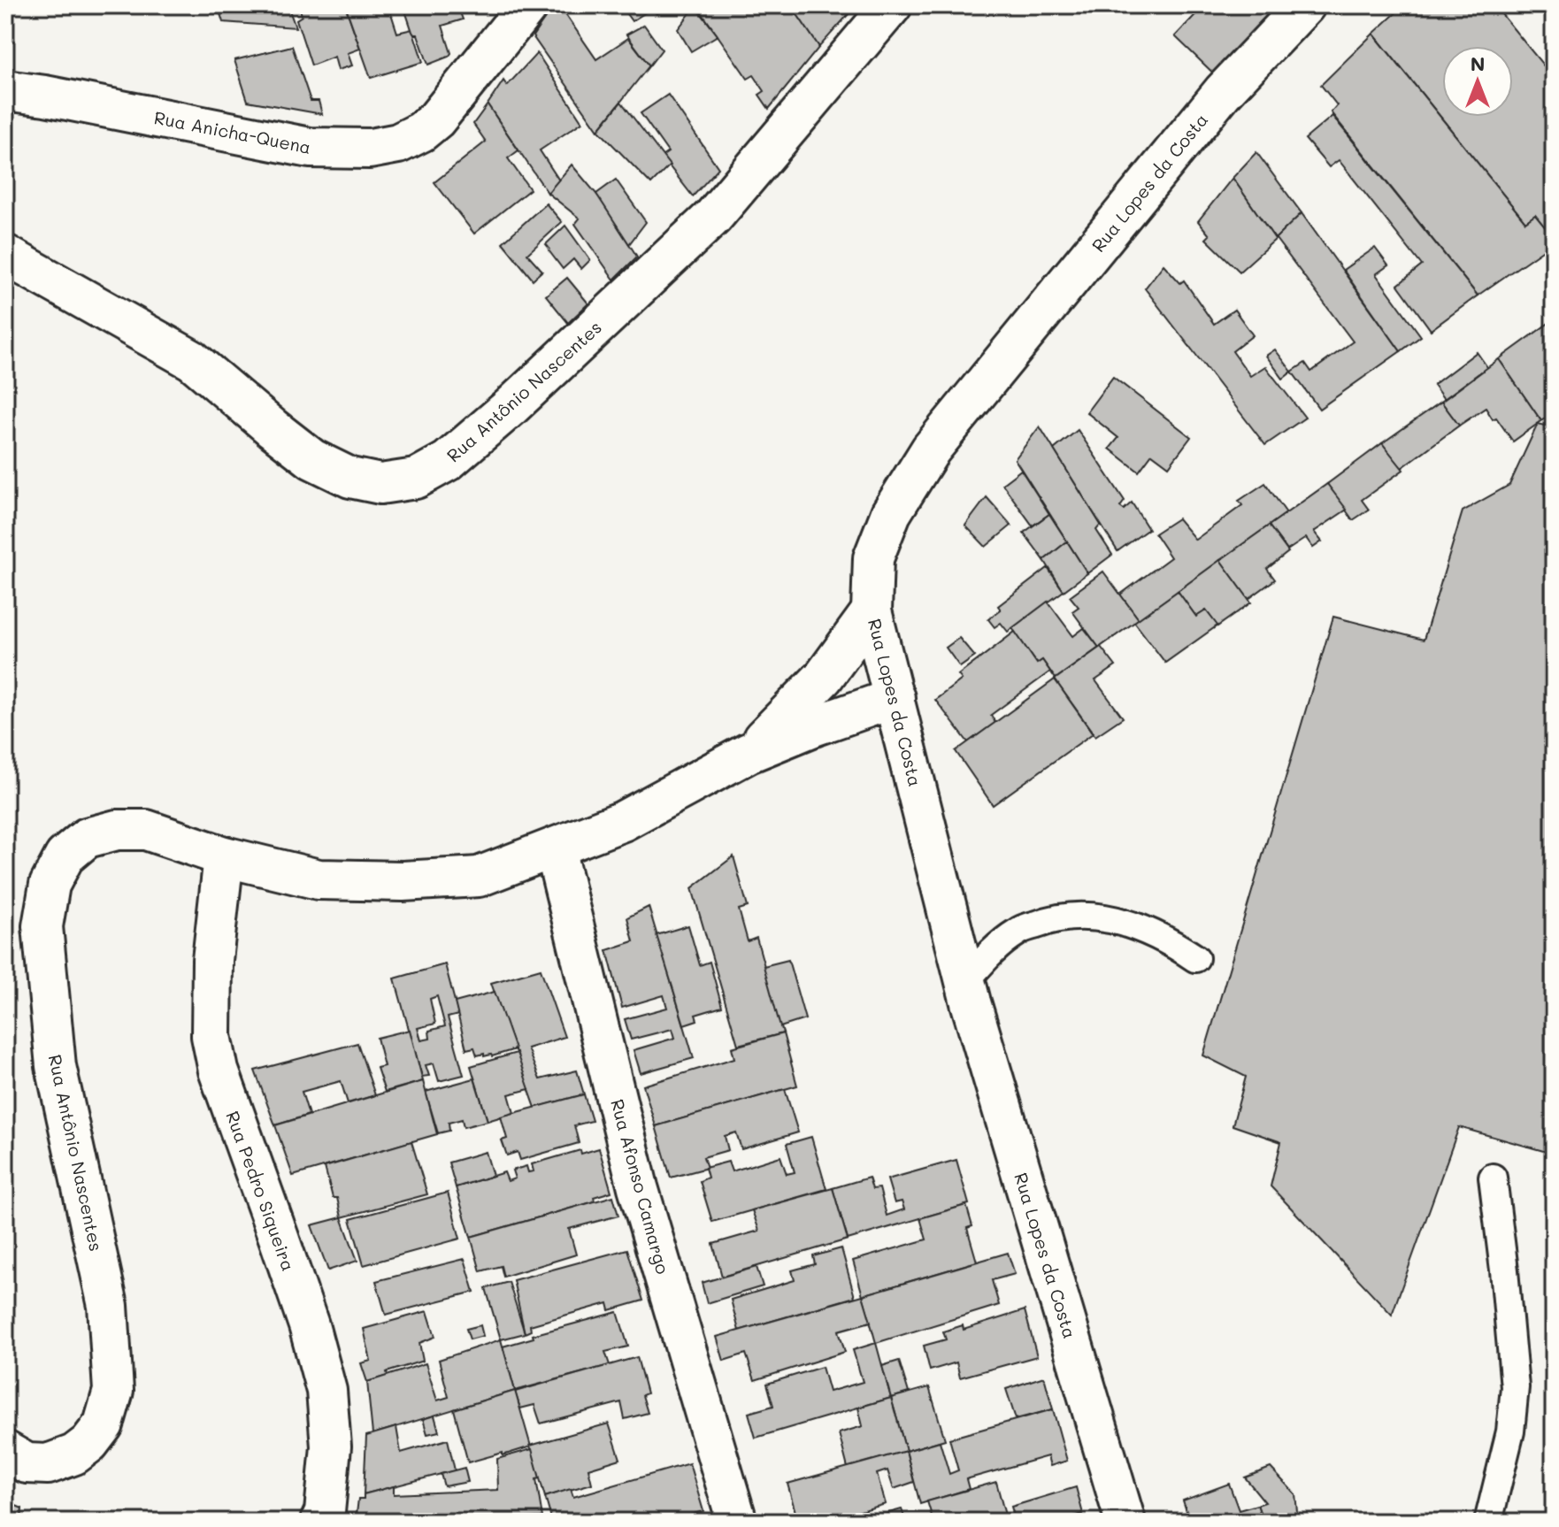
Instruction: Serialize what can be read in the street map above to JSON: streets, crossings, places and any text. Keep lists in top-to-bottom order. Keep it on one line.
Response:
{"streets":{"street":["Rua Anicha-Quena","Rua Lopes da Costa","Rua Antônio Nascentes","Rua Afonso Camargo","Rua Pedro Siqueira"]},"crossings":[["Rua Lopes da Costa","Rua Antônio Nascentes"],["Rua Antônio Nascentes","Rua Afonso Camargo"],["Rua Antônio Nascentes","Rua Pedro Siqueira"]],"north":"top"}
